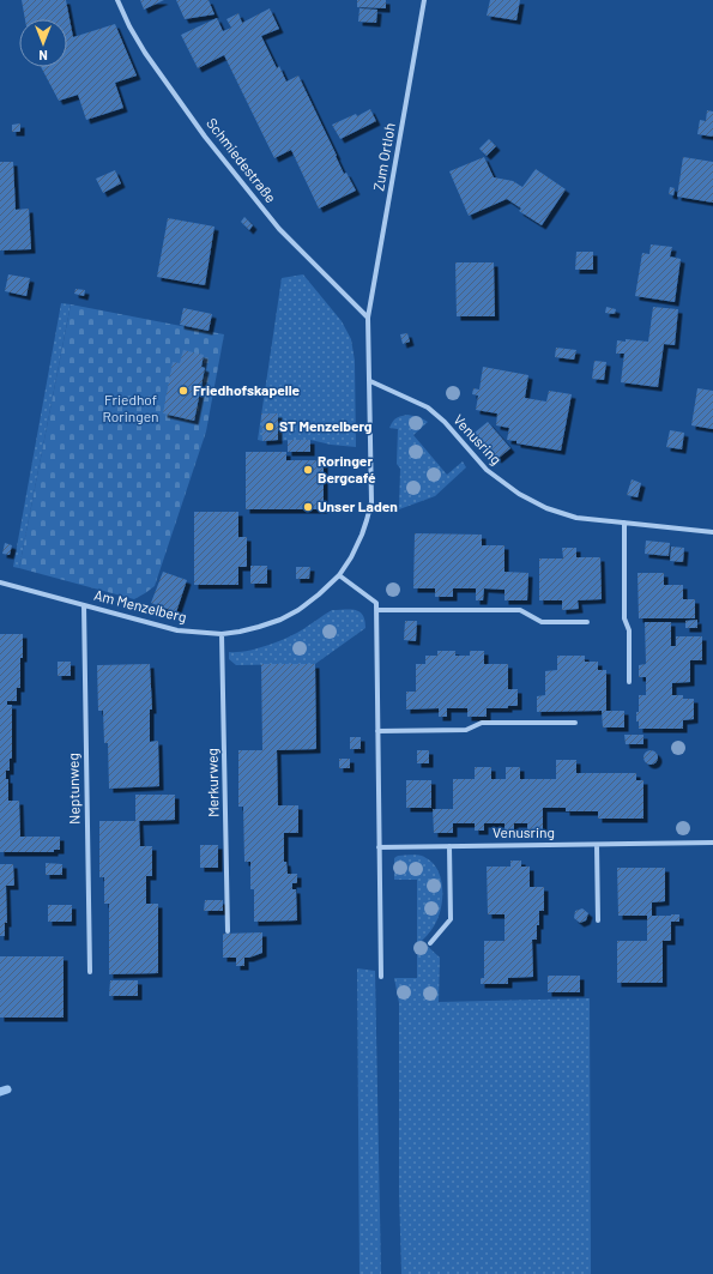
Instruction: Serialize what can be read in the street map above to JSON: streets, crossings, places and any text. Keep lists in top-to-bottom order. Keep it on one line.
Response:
{"streets":{"street":["Zum Ortloh","Schmiedestraße","Venusring","Am Menzelberg","Merkurweg","Neptunweg"]},"crossings":[["Zum Ortloh","Schmiedestraße"],["Zum Ortloh","Am Menzelberg"],["Schmiedestraße","Am Menzelberg"],["Venusring","Am Menzelberg"],["Am Menzelberg","Merkurweg"],["Am Menzelberg","Neptunweg"]],"parks":["Friedhof Roringen"],"places":["Friedhofskapelle","ST Menzelberg","Roringer Bergcafé","Unser Laden"],"north":"bottom"}
